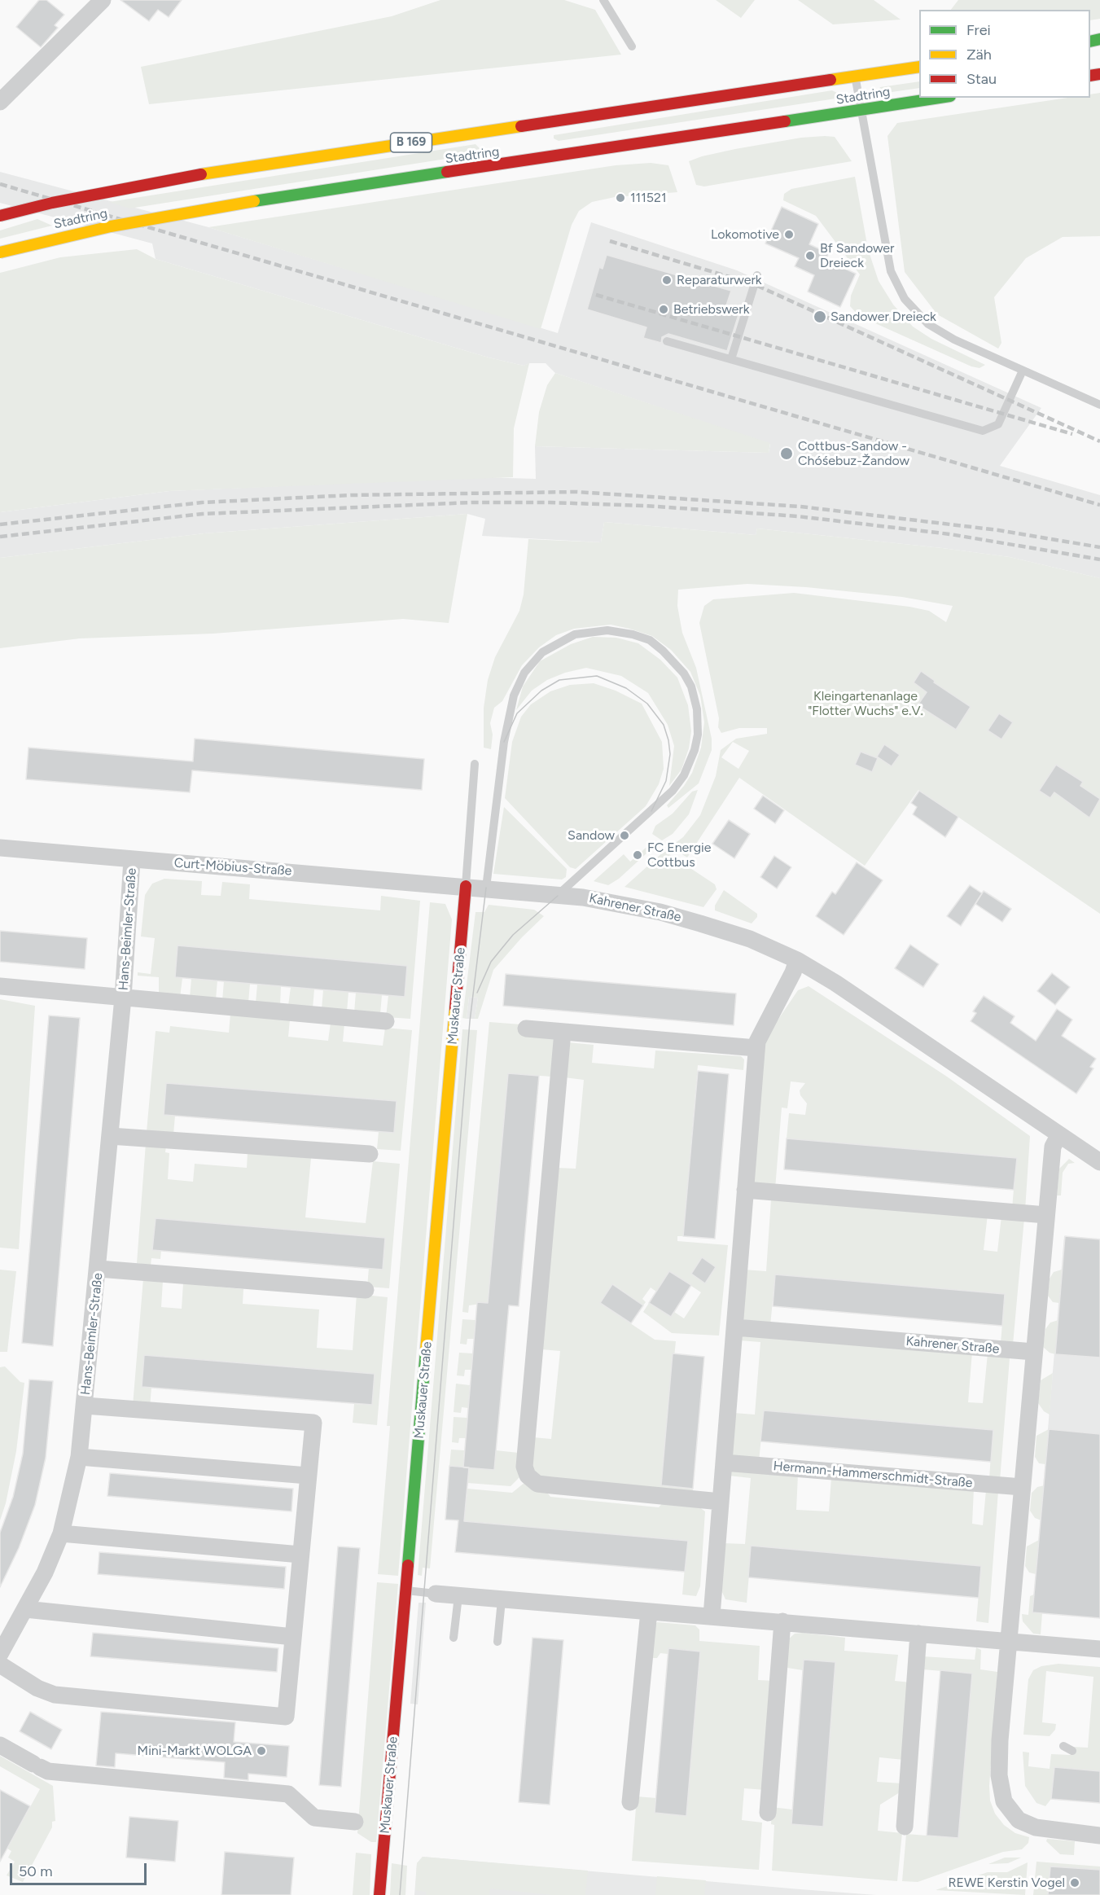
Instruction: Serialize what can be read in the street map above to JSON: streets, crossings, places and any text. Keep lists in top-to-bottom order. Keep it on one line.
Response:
{"streets":{"main road":["Stadtring","B 169","Muskauer Straße"],"street":["Curt-Möbius-Straße","Kahrener Straße","Hans-Beimler-Straße","Hermann-Hammerschmidt-Straße"]},"crossings":[["Curt-Möbius-Straße","Kahrener Straße"],["Curt-Möbius-Straße","Hans-Beimler-Straße"],["Curt-Möbius-Straße","Muskauer Straße"],["Kahrener Straße","Muskauer Straße"]],"parks":["Kleingartenanlage \"Flotter Wuchs\" e.V."],"places":["111521","Lokomotive","Bf Sandower Dreieck","Reparaturwerk","Betriebswerk","Sandower Dreieck","Cottbus-Sandow - Chóśebuz-Žandow","Sandow","FC Energie Cottbus","Mini-Markt WOLGA","REWE Kerstin Vogel"],"legend":["Frei","Zäh","Stau"],"scale_bar":"50 m"}
